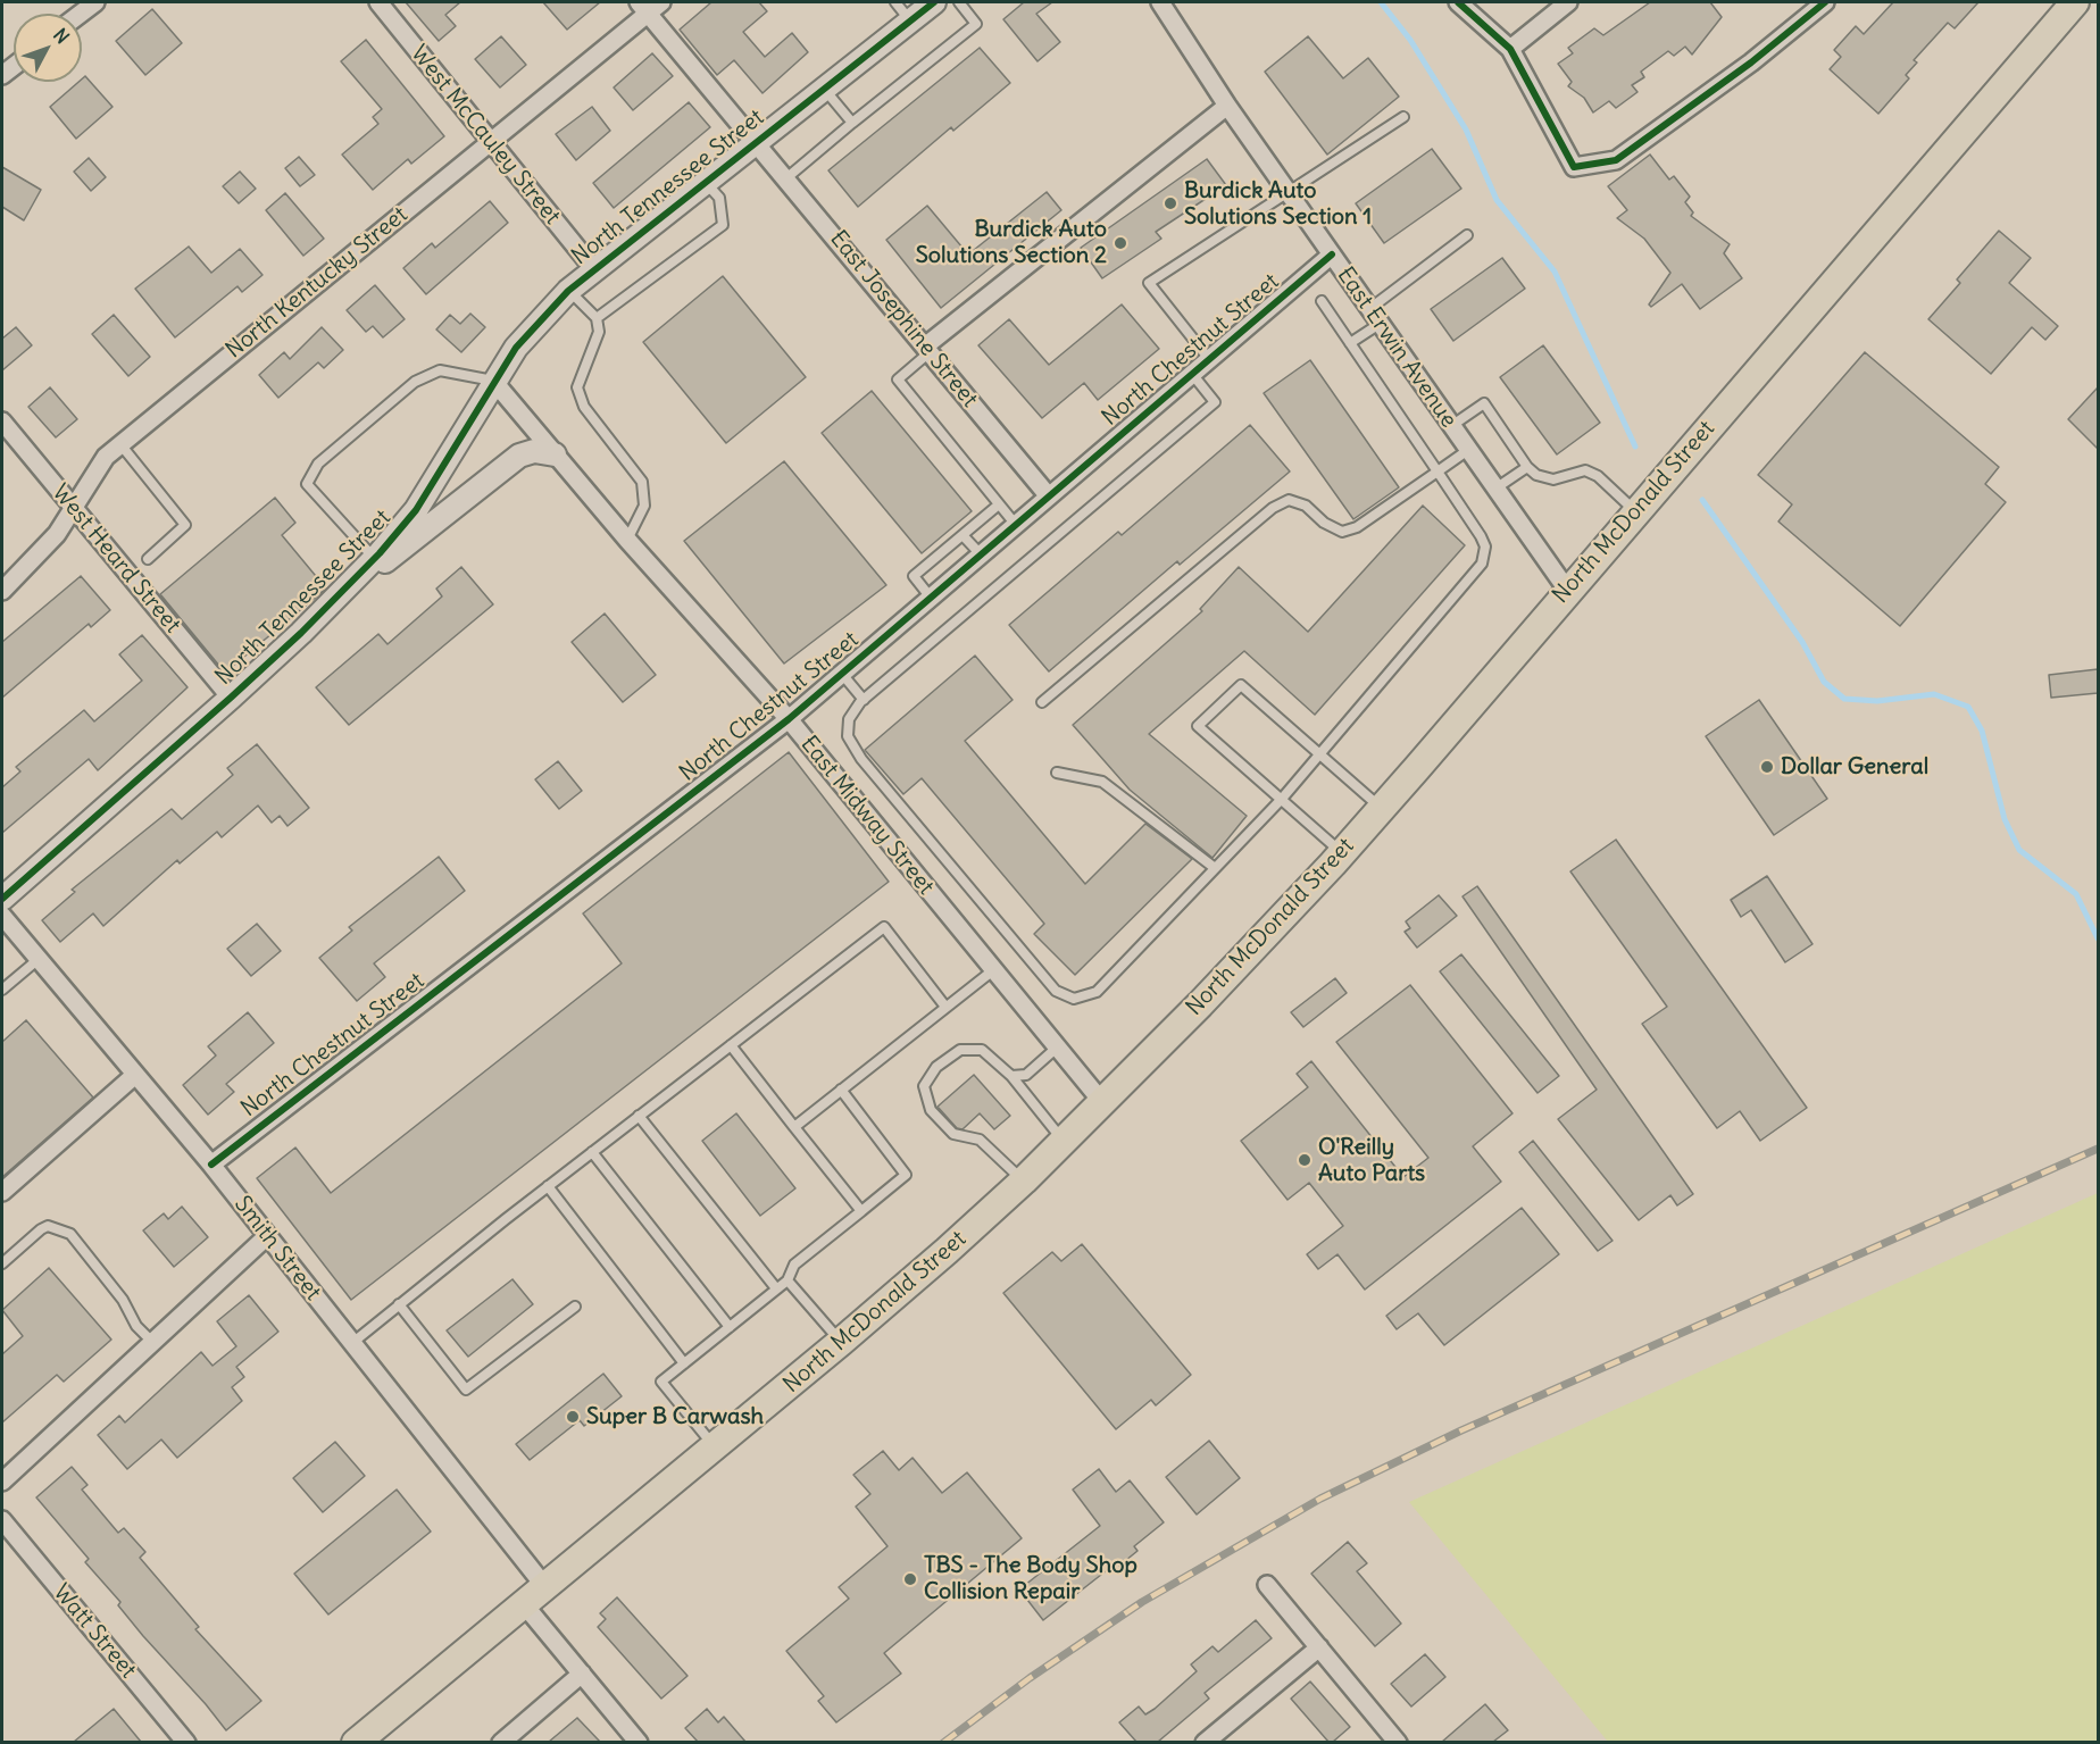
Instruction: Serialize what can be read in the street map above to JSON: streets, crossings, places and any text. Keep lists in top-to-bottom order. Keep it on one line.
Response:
{"streets":{"main road":["North McDonald Street"],"street":["West McCauley Street","North Tennessee Street","North Kentucky Street","East Josephine Street","East Erwin Avenue","North Chestnut Street","West Heard Street","East Midway Street","Smith Street","Watt Street"]},"crossings":[["West McCauley Street","North Tennessee Street"],["West McCauley Street","North Kentucky Street"],["North Tennessee Street","East Josephine Street"],["North Tennessee Street","West Heard Street"],["North Tennessee Street","East Midway Street"],["North Kentucky Street","East Josephine Street"],["North Kentucky Street","West Heard Street"],["East Josephine Street","North Chestnut Street"],["East Erwin Avenue","North Chestnut Street"],["East Erwin Avenue","North McDonald Street"],["North Chestnut Street","East Midway Street"],["North Chestnut Street","Smith Street"],["North McDonald Street","East Midway Street"],["North McDonald Street","Smith Street"]],"places":["Burdick Auto Solutions Section 1","Burdick Auto Solutions Section 2","Dollar General","O'Reilly Auto Parts","Super B Carwash","TBS - The Body Shop Collision Repair"],"north":"top right"}
